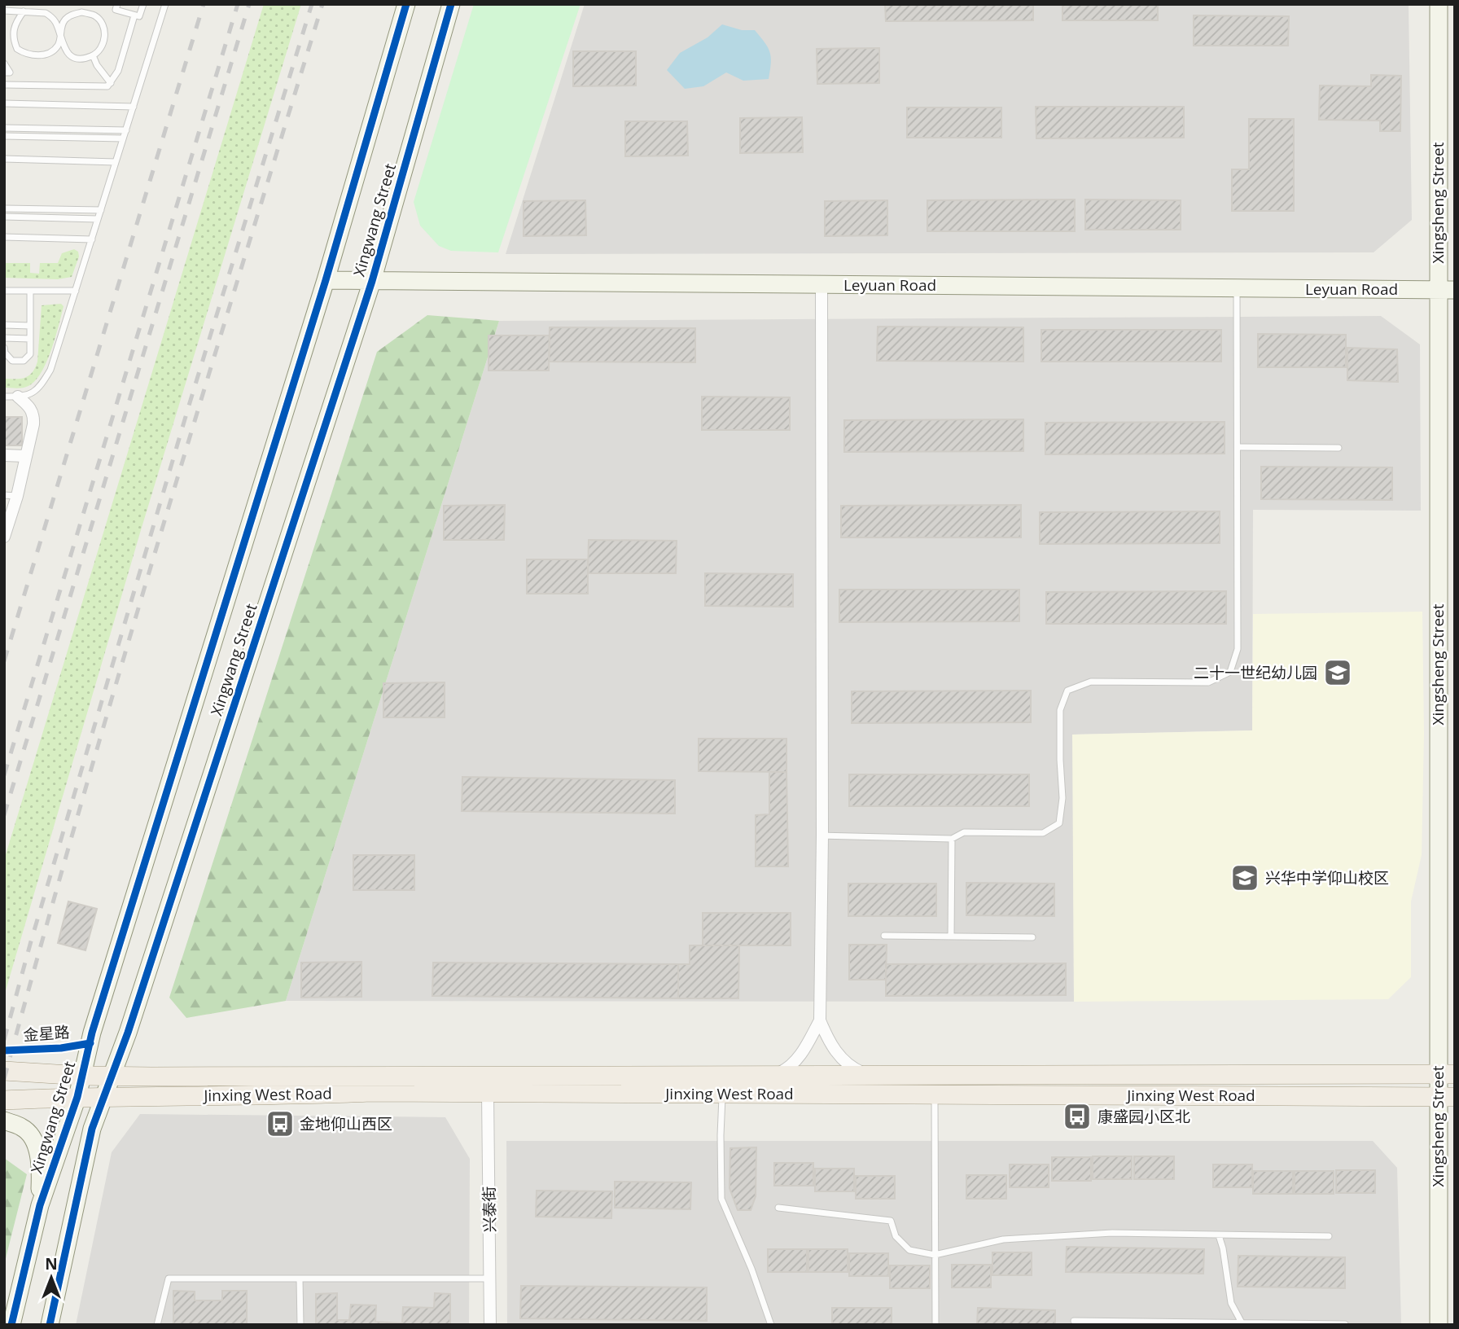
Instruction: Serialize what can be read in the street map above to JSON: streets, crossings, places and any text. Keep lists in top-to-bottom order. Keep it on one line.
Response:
{"streets":{"main road":["Xingsheng Street","Xingwang Street","Leyuan Road","Jinxing West Road"],"street":["兴泰街"],"cycle path":["金星路"]},"crossings":[["Xingsheng Street","Leyuan Road"],["Xingsheng Street","Jinxing West Road"],["Xingwang Street","Leyuan Road"],["Xingwang Street","Jinxing West Road"],["Jinxing West Road","兴泰街"]],"places":{"school or university":["二十一世纪幼儿园","兴华中学仰山校区"],"bus stop":["康盛园小区北","金地仰山西区"]},"north":"top"}
